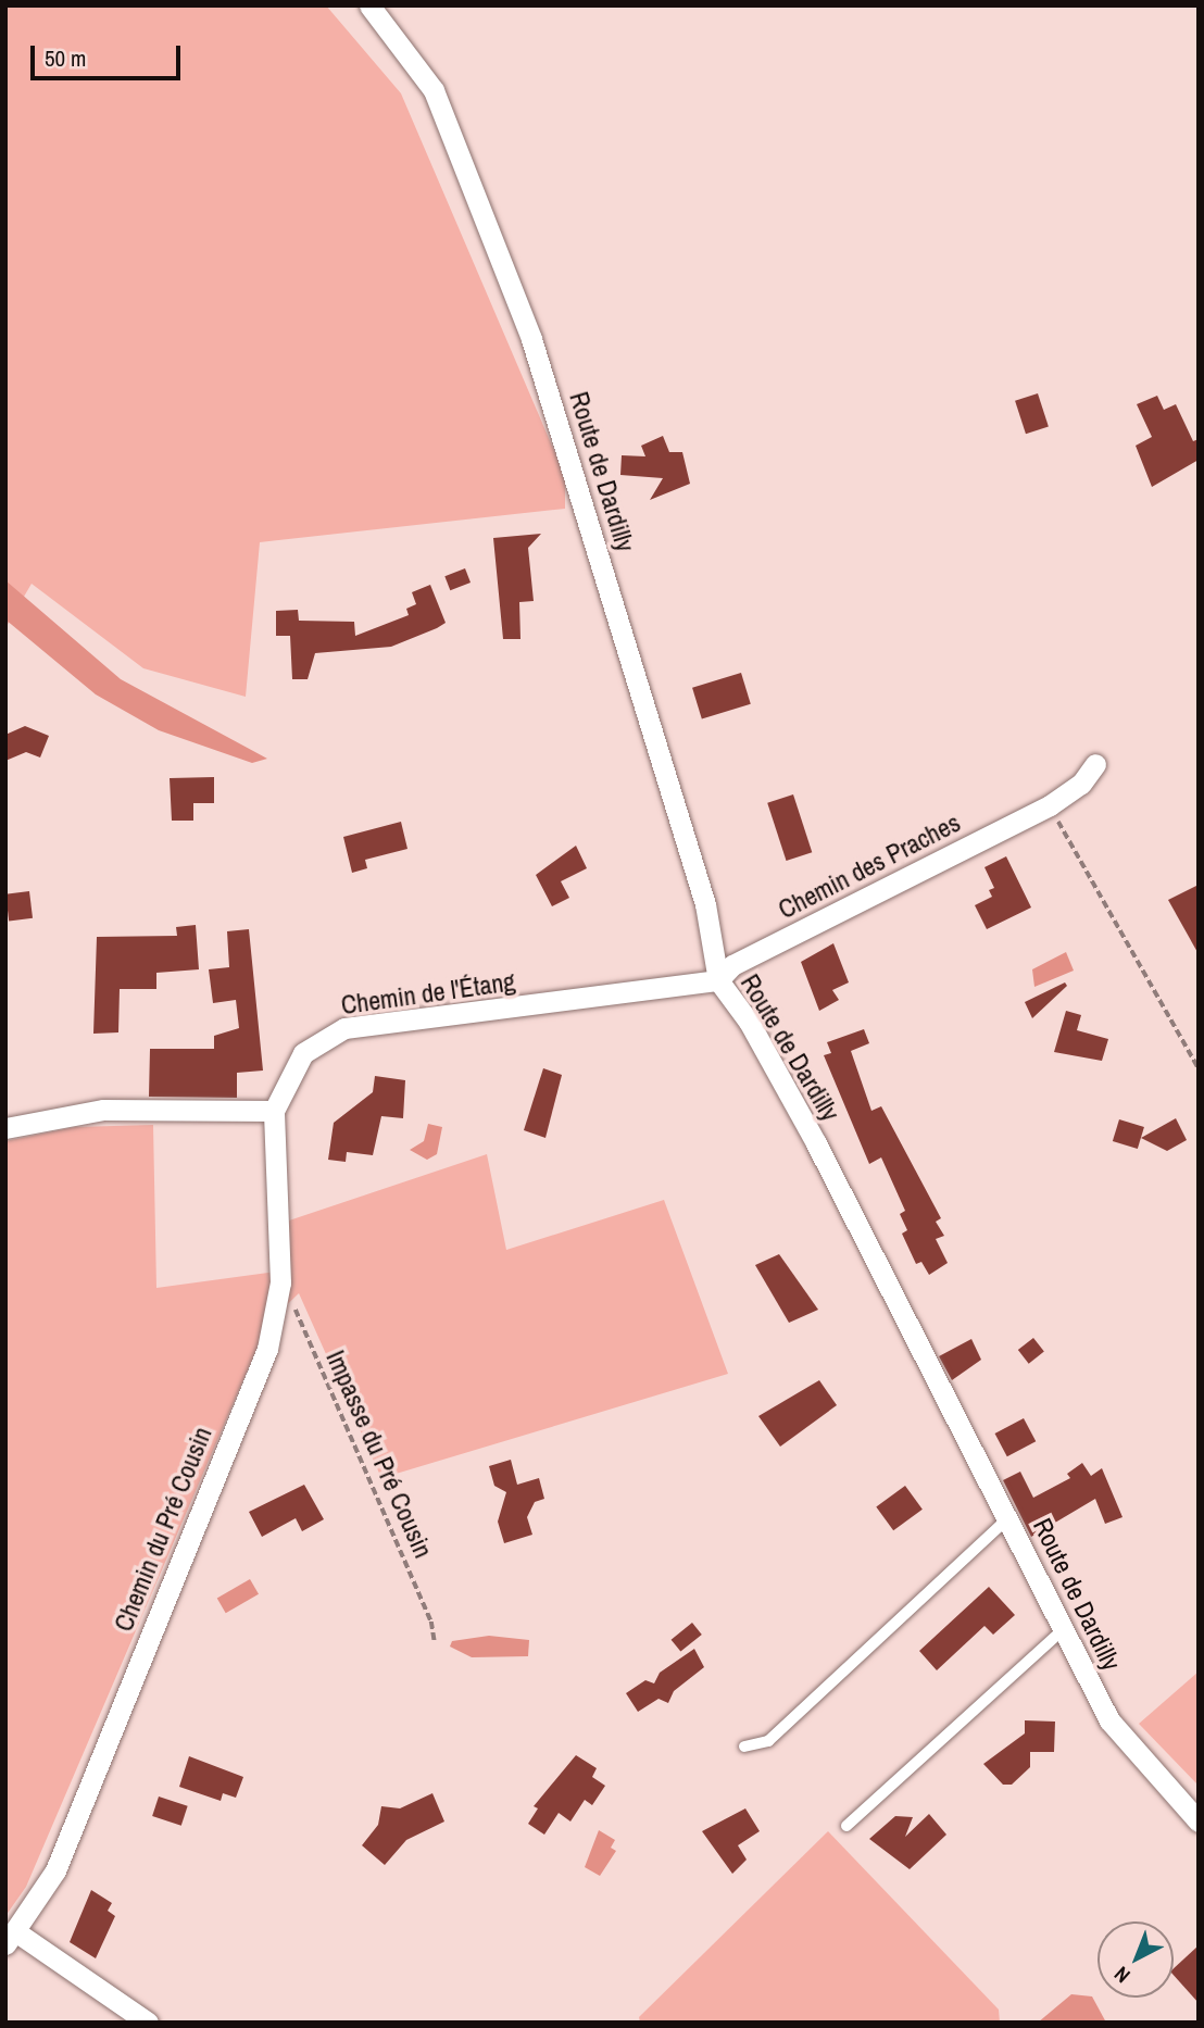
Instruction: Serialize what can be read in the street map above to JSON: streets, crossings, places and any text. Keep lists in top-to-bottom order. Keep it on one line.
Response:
{"streets":{"street":["Route de Dardilly","Chemin des Praches","Chemin de l'Étang","Chemin du Pré Cousin"],"path":["Impasse du Pré Cousin"]},"crossings":[["Route de Dardilly","Chemin des Praches"],["Route de Dardilly","Chemin de l'Étang"],["Chemin des Praches","Chemin de l'Étang"],["Chemin de l'Étang","Chemin du Pré Cousin"],["Impasse du Pré Cousin","Chemin du Pré Cousin"]],"scale_bar":"50 m","north":"bottom left"}
